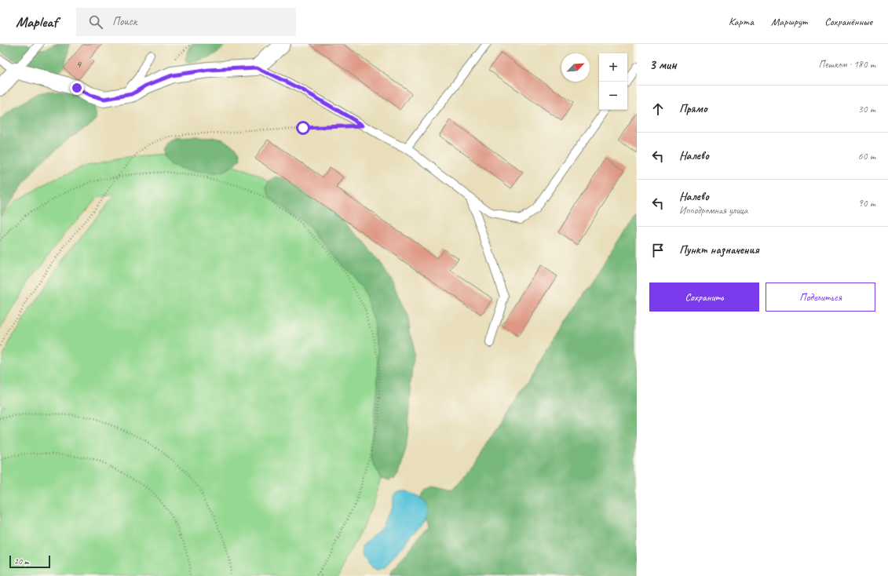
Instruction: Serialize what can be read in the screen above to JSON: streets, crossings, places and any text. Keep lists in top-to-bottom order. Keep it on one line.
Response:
{"house_numbers":["4"],"scale_bar":"20 m","north":"top right","page":{"header":"Mapleaf","search":"Поиск","nav":["Карта","Маршрут","Сохранённые"],"heading":["3 мин","Пешком · 180 m"],"map_buttons":["+","−"],"list":[["Прямо","30 m"],["Налево","60 m"],["Налево","Ипподромная улица","90 m"],"Пункт назначения"],"buttons":["Сохранить","Поделиться"],"scale":"20 m"}}
